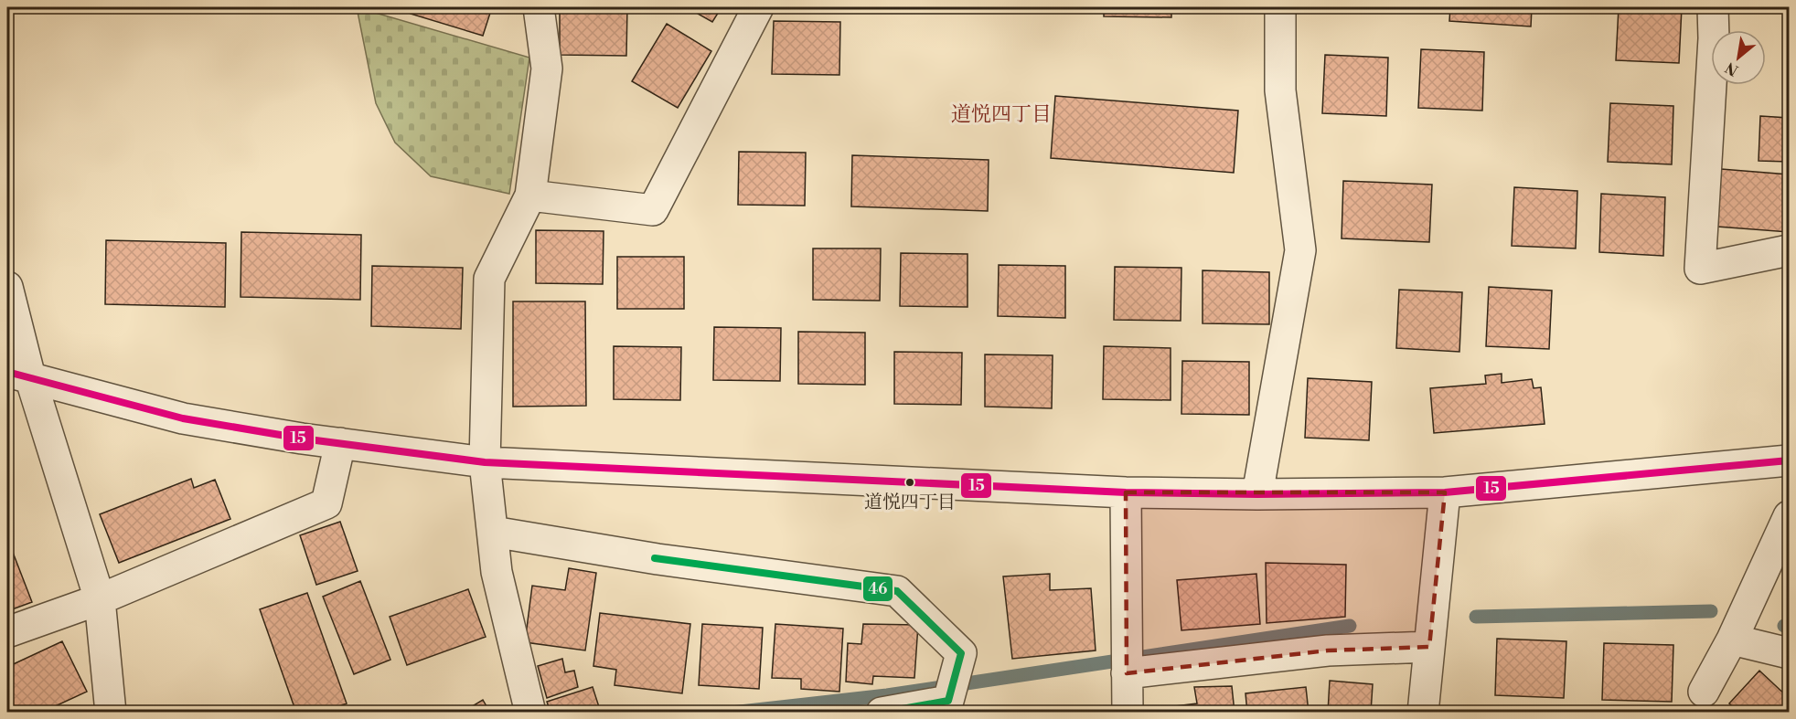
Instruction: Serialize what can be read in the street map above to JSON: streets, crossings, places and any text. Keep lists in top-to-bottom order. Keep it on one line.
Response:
{"districts":["道悦四丁目"],"places":["道悦四丁目"],"lines":["transit line 15","transit line 46"],"north":"bottom left"}
